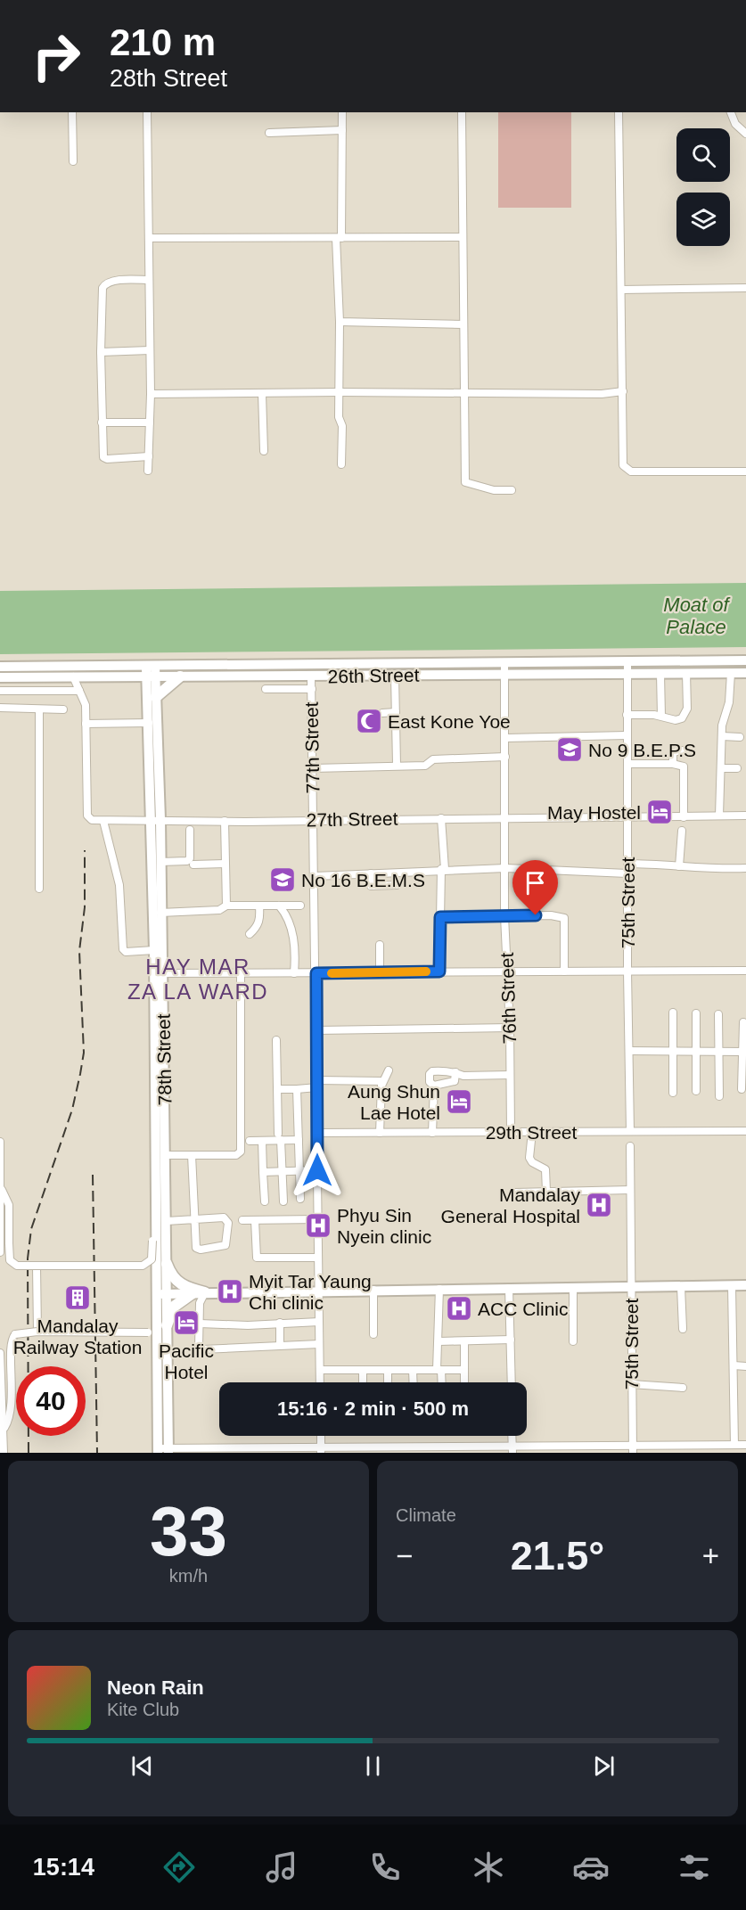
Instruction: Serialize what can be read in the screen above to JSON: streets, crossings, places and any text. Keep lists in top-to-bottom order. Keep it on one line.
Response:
{"streets":{"main road":["26th Street","78th Street"],"street":["77th Street","27th Street","75th Street","76th Street","29th Street"]},"crossings":[["26th Street","77th Street"],["26th Street","75th Street"],["26th Street","76th Street"],["26th Street","78th Street"],["77th Street","27th Street"],["27th Street","75th Street"],["27th Street","76th Street"],["27th Street","78th Street"],["75th Street","29th Street"],["76th Street","29th Street"]],"districts":["HAY MAR ZA LA WARD"],"water":["Moat of Palace"],"places":{"mosque":["East Kone Yoe"],"school or university":["No 9 B.E.P.S","No 16 B.E.M.S"],"hotel":["May Hostel","Aung Shun Lae Hotel","Pacific Hotel"],"hospital":["Mandalay General Hospital","Phyu Sin Nyein clinic","Myit Tar Yaung Chi clinic","ACC Clinic"],"building":["Mandalay Railway Station"]},"page":{"turn":["210 m","28th Street"],"limit":"40","trip":"15:16 · 2 min · 500 m","tile":[["33","km/h"],"Climate"],"heat":["−","21.5°","+"],"song":["Neon Rain","Kite Club"],"tabs":"15:14"}}
